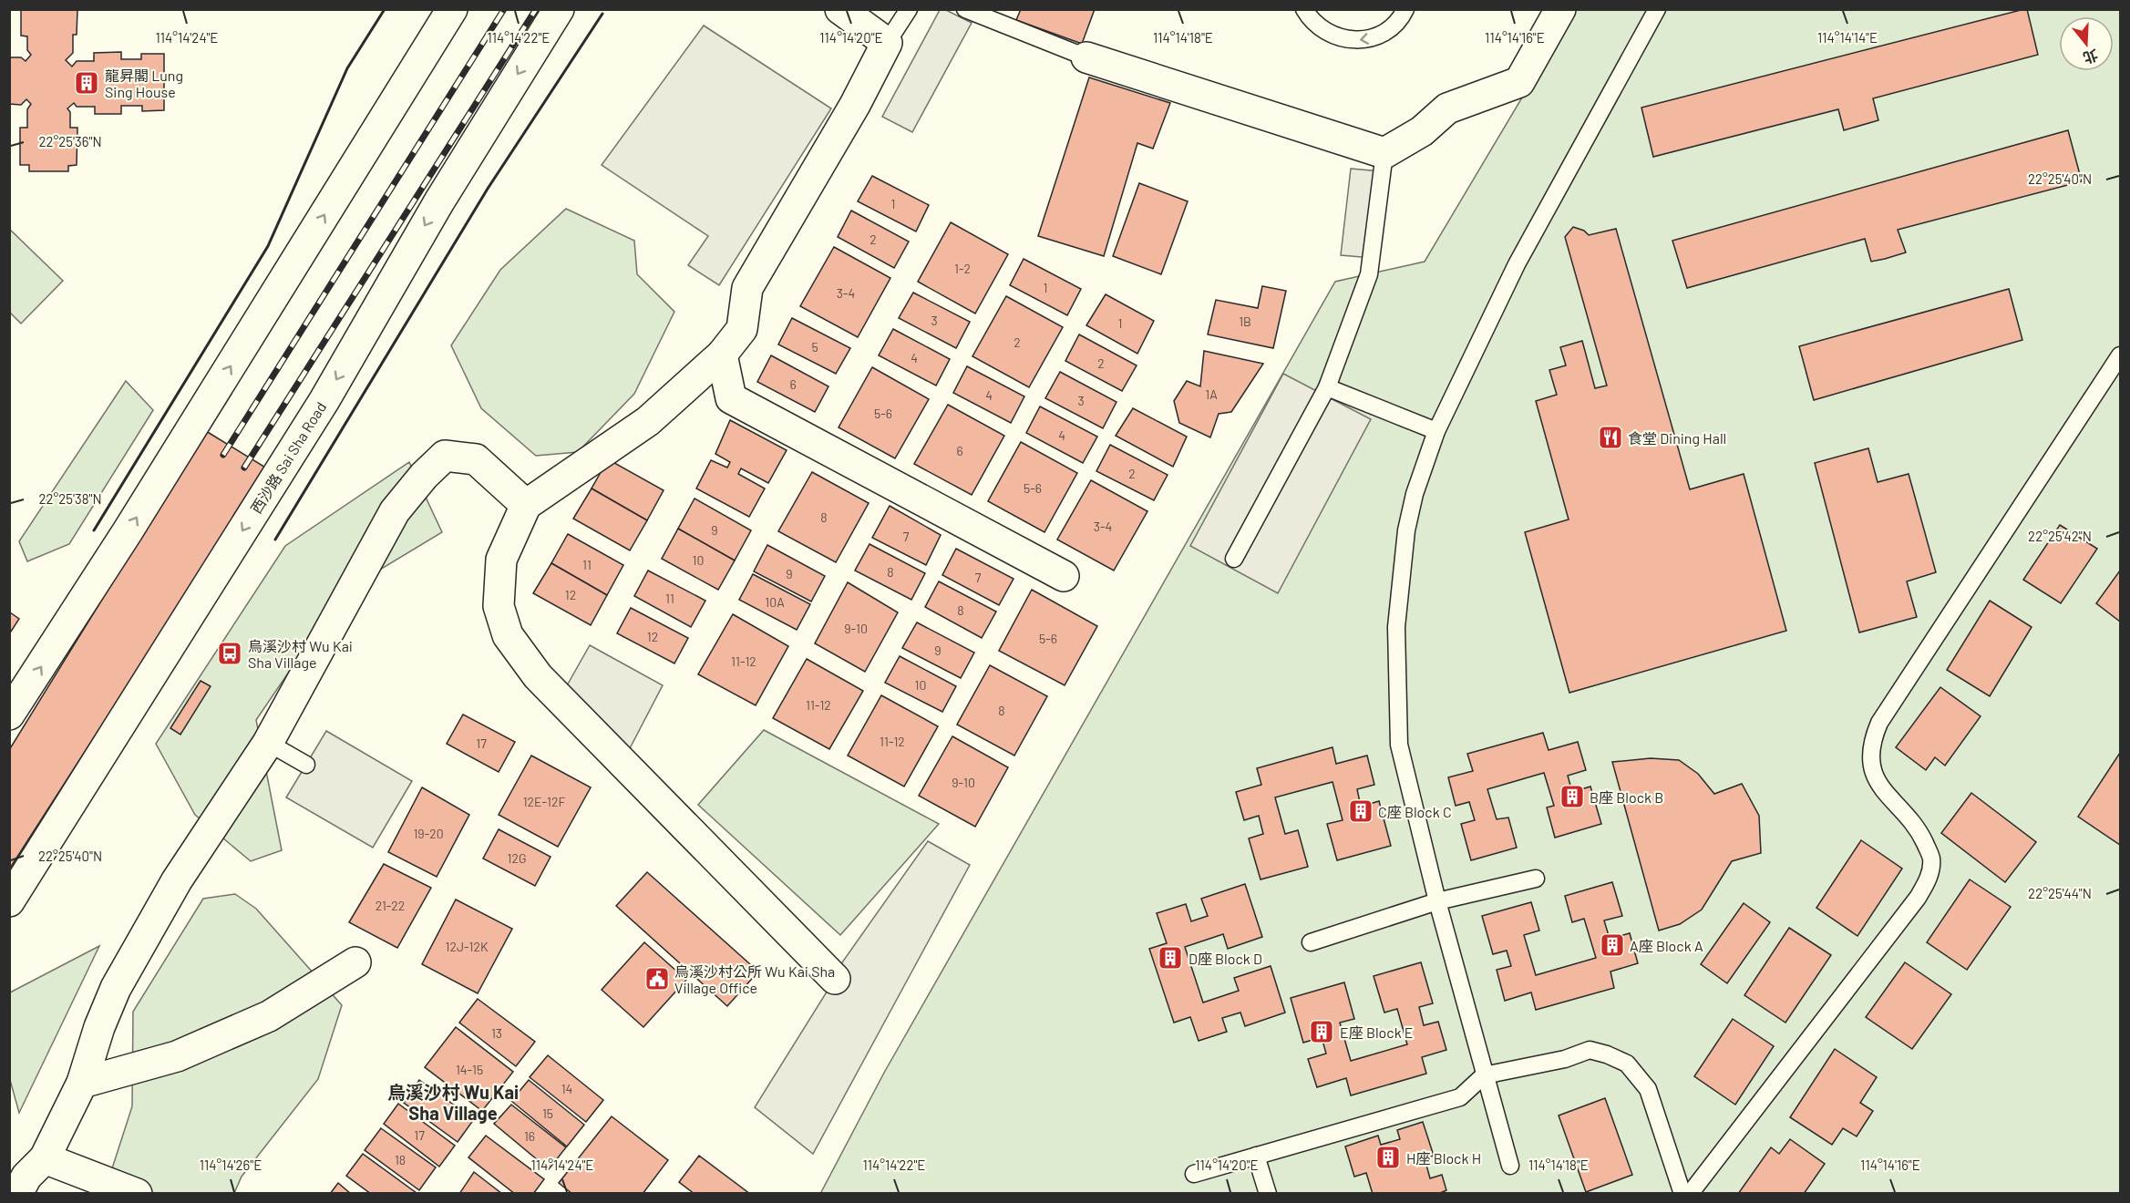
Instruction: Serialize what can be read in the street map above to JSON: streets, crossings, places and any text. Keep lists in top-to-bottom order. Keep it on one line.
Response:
{"streets":{"street":["西沙路 Sai Sha Road"]},"districts":["烏溪沙村 Wu Kai Sha Village"],"places":{"building":["龍昇閣 Lung Sing House","B座 Block B","C座 Block C","A座 Block A","D座 Block D","E座 Block E","H座 Block H"],"restaurant":["食堂 Dining Hall"],"bus stop":["烏溪沙村 Wu Kai Sha Village"],"public building":["烏溪沙村公所 Wu Kai Sha Village Office"]},"house_numbers":["1","2","1-2","1","3-4","3","1B","1","2","5","4","2","6","1A","4","3","5-6","4","6","2","5-6","8","3-4","9","7","10","11","8","9","7","12","11","10A","8","9-10","12","5-6","9","11-12","10","11-12","8","11-12","17","9-10","12E-12F","19-20","12G","21-22","12J-12K","13","14-15","14","15","17","16","18"],"north":"bottom","coordinates":["114°14'24\"E","114°14'22\"E","114°14'20\"E","114°14'18\"E","114°14'16\"E","114°14'14\"E","22°25'36\"N","22°25'40\"N","22°25'38\"N","22°25'42\"N","22°25'44\"N","114°14'26\"E"]}
